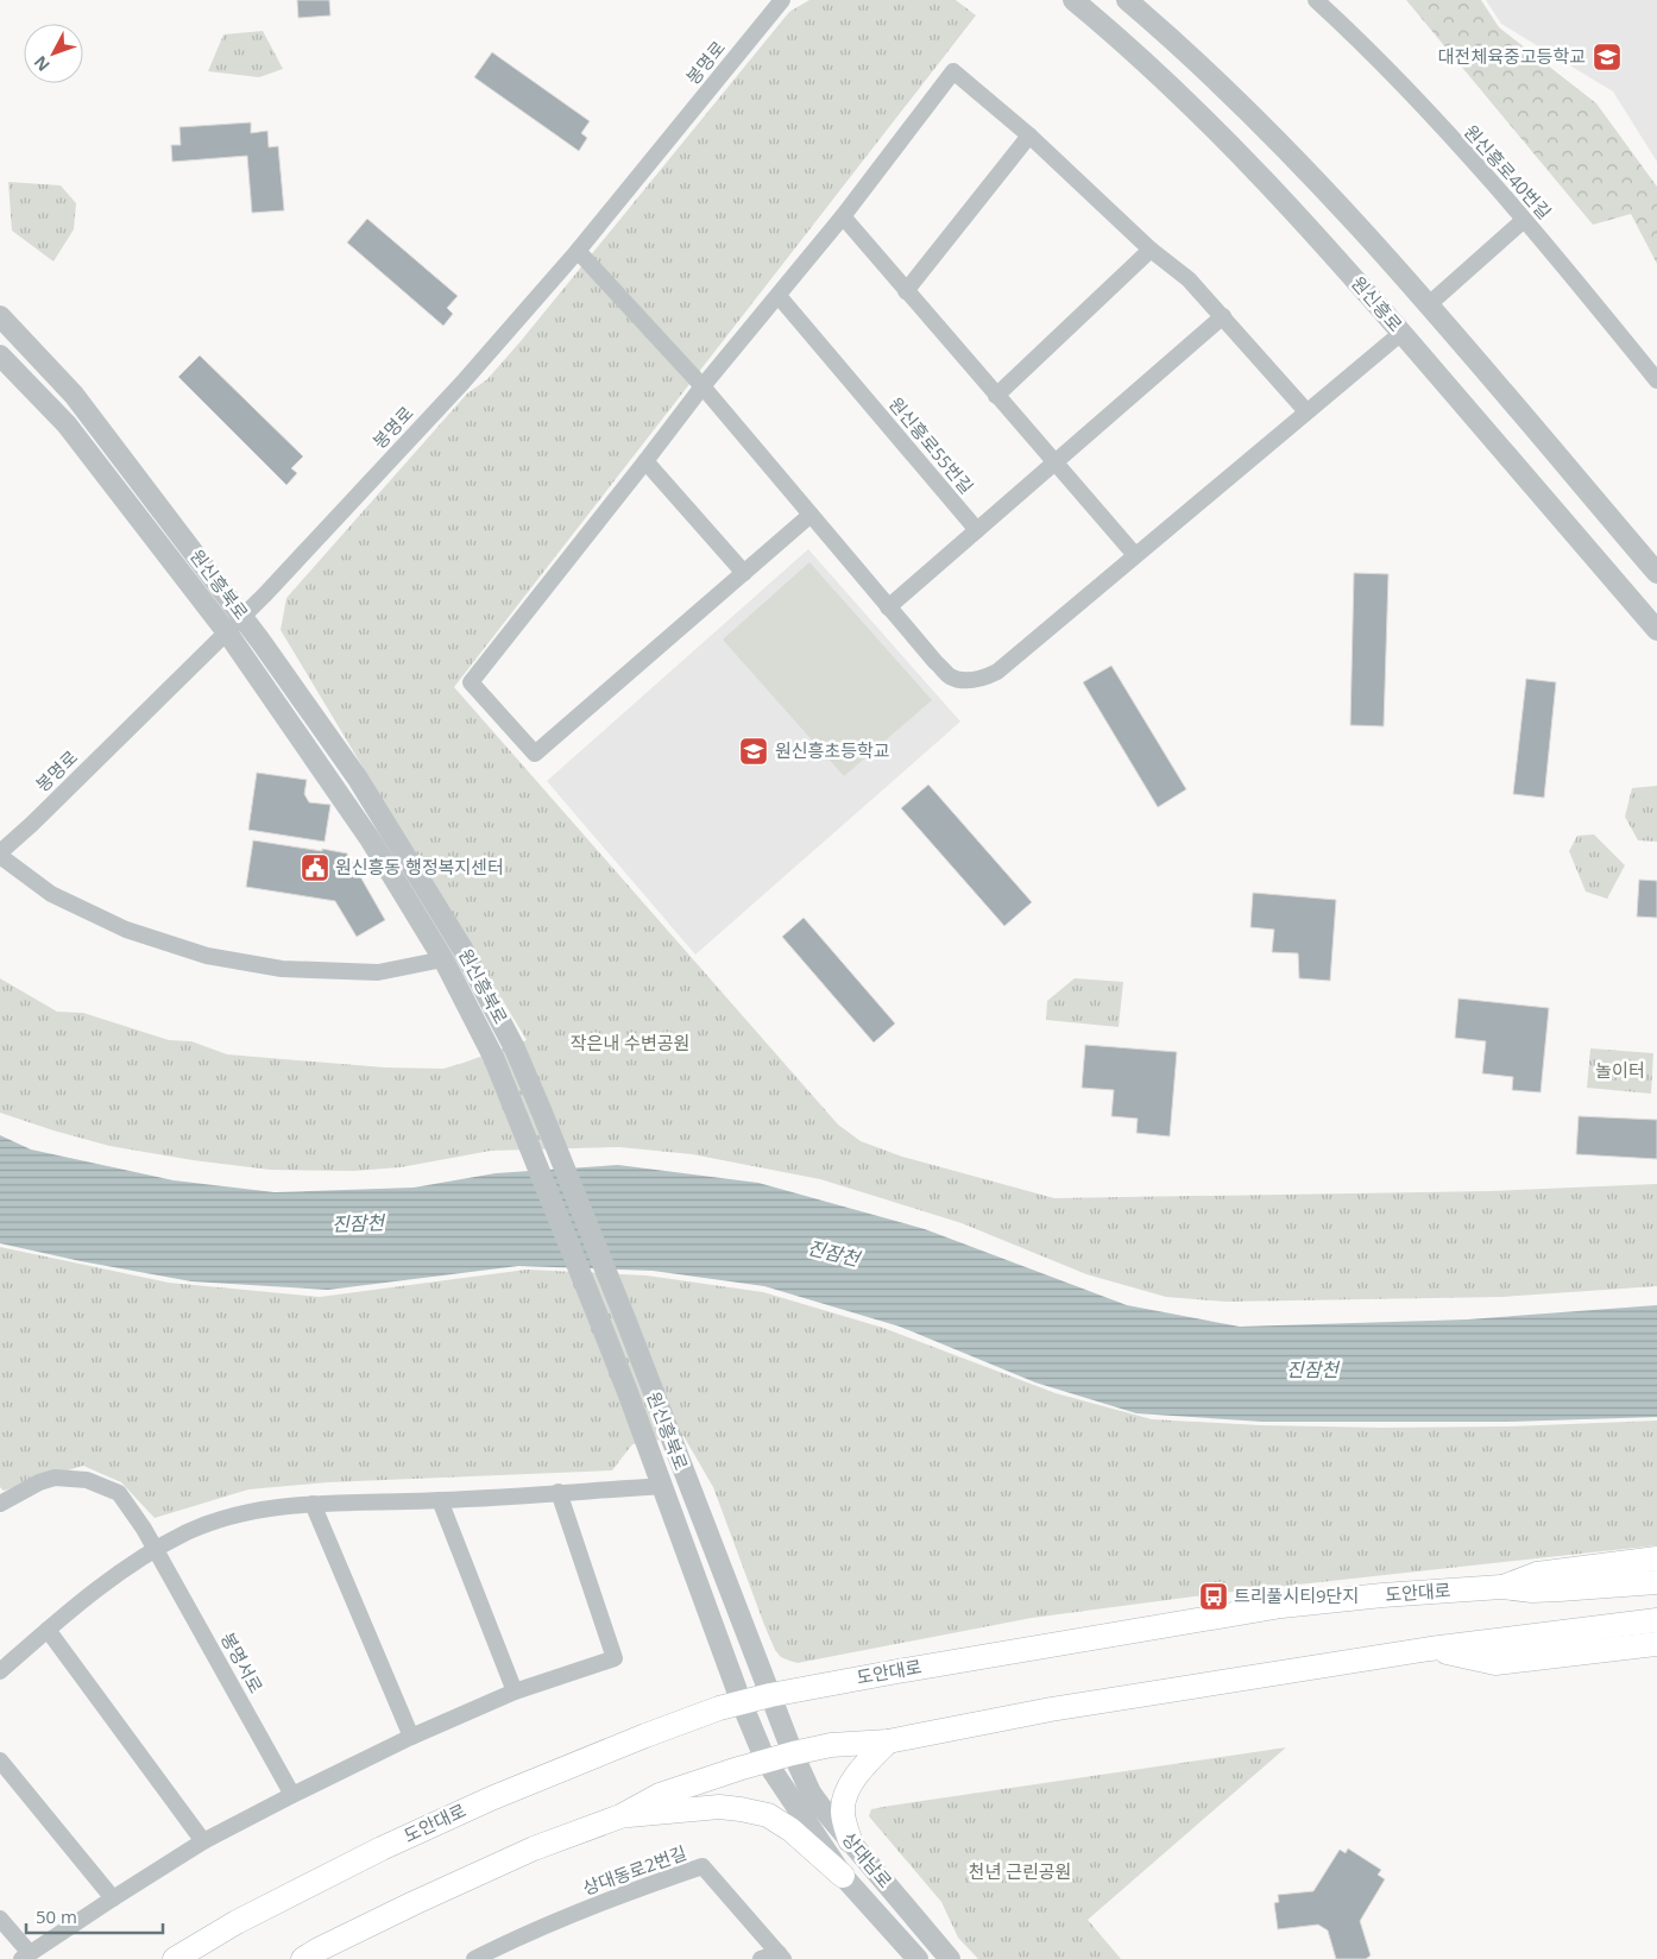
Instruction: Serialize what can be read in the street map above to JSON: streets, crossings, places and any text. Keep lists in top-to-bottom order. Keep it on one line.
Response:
{"streets":{"main road":["도안대로"],"street":["봉명로","원신흥로40번길","원신흥로","원신흥로55번길","원신흥북로","봉명서로","상대남로","상대동로2번길"]},"crossings":[["봉명로","원신흥북로"],["원신흥북로","도안대로"],["원신흥북로","상대남로"]],"water":["진잠천"],"parks":["작은내 수변공원","놀이터","천년 근린공원"],"places":{"school or university":["대전체육중고등학교","원신흥초등학교"],"public building":["원신흥동 행정복지센터"],"bus stop":["트리풀시티9단지"]},"scale_bar":"50 m","north":"bottom left"}
